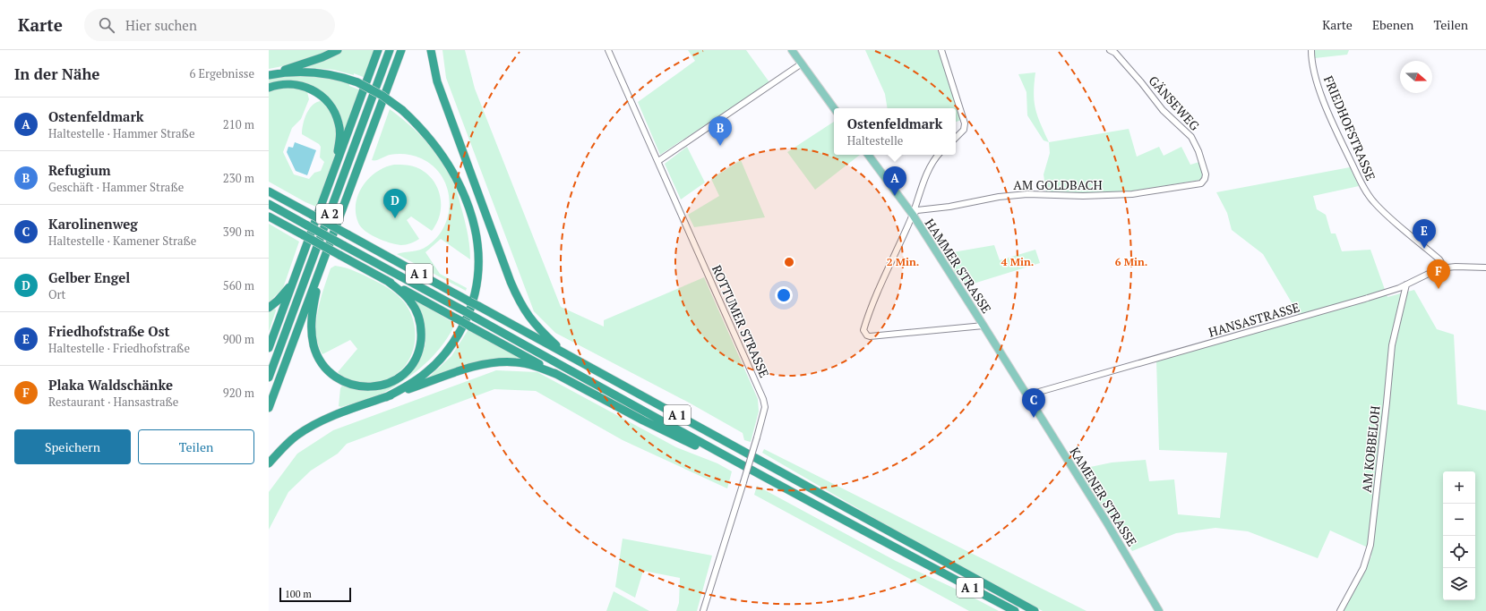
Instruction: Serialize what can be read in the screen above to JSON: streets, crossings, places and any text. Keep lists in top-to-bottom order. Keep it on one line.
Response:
{"streets":{"highway":["A 2","A 1"],"main road":["HAMMER STRASSE","KAMENER STRASSE"],"street":["GÄNSEWEG","FRIEDHOFSTRASSE","AM GOLDBACH","HANSASTRASSE","ROTTUMER STRASSE","AM KOBBELOH"]},"crossings":[["GÄNSEWEG","AM GOLDBACH"],["FRIEDHOFSTRASSE","HANSASTRASSE"],["AM GOLDBACH","HAMMER STRASSE"],["HAMMER STRASSE","HANSASTRASSE"],["HAMMER STRASSE","KAMENER STRASSE"],["HANSASTRASSE","AM KOBBELOH"],["HANSASTRASSE","KAMENER STRASSE"]],"scale_bar":"100 m","north":"right","page":{"header":"Karte","search":"Hier suchen","nav":["Karte","Ebenen","Teilen"],"heading":["In der Nähe","6 Ergebnisse"],"list":[{"mark":"A","name":"Ostenfeldmark","note":"Haltestelle · Hammer Straße","value":"210 m"},{"mark":"B","name":"Refugium","note":"Geschäft · Hammer Straße","value":"230 m"},{"mark":"C","name":"Karolinenweg","note":"Haltestelle · Kamener Straße","value":"390 m"},{"mark":"D","name":"Gelber Engel","note":"Ort","value":"560 m"},{"mark":"E","name":"Friedhofstraße Ost","note":"Haltestelle · Friedhofstraße","value":"900 m"},{"mark":"F","name":"Plaka Waldschänke","note":"Restaurant · Hansastraße","value":"920 m"}],"popup":["Ostenfeldmark","Haltestelle"],"pins":["B","A","D","E","F","C"],"buttons":["Speichern","Teilen"],"map_buttons":["+","−"],"scale":"100 m"},"rings":["2 Min.","4 Min.","6 Min."]}
